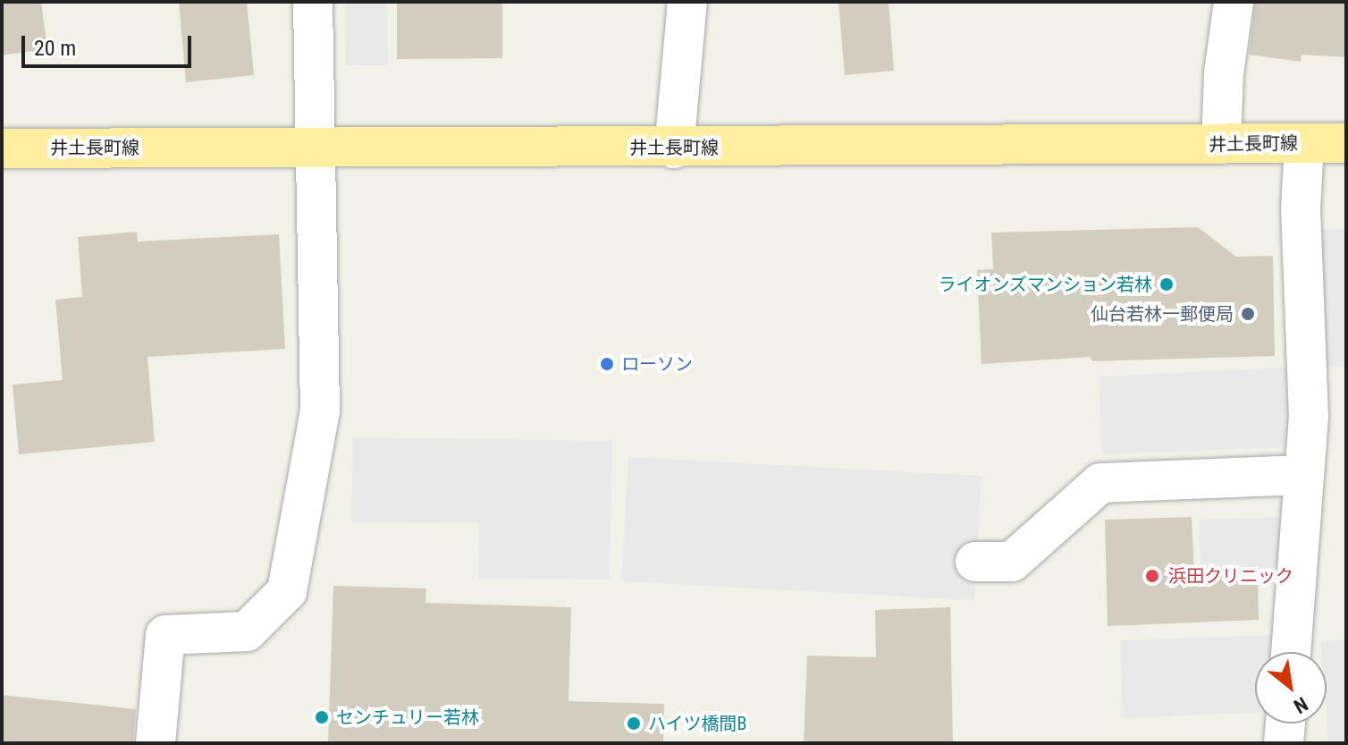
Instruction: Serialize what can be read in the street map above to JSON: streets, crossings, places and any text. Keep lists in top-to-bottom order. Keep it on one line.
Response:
{"streets":{"main road":["井土長町線"]},"places":["ライオンズマンション若林","仙台若林一郵便局","ローソン","浜田クリニック","センチュリー若林","ハイツ橋間B"],"scale_bar":"20 m","north":"bottom right"}
